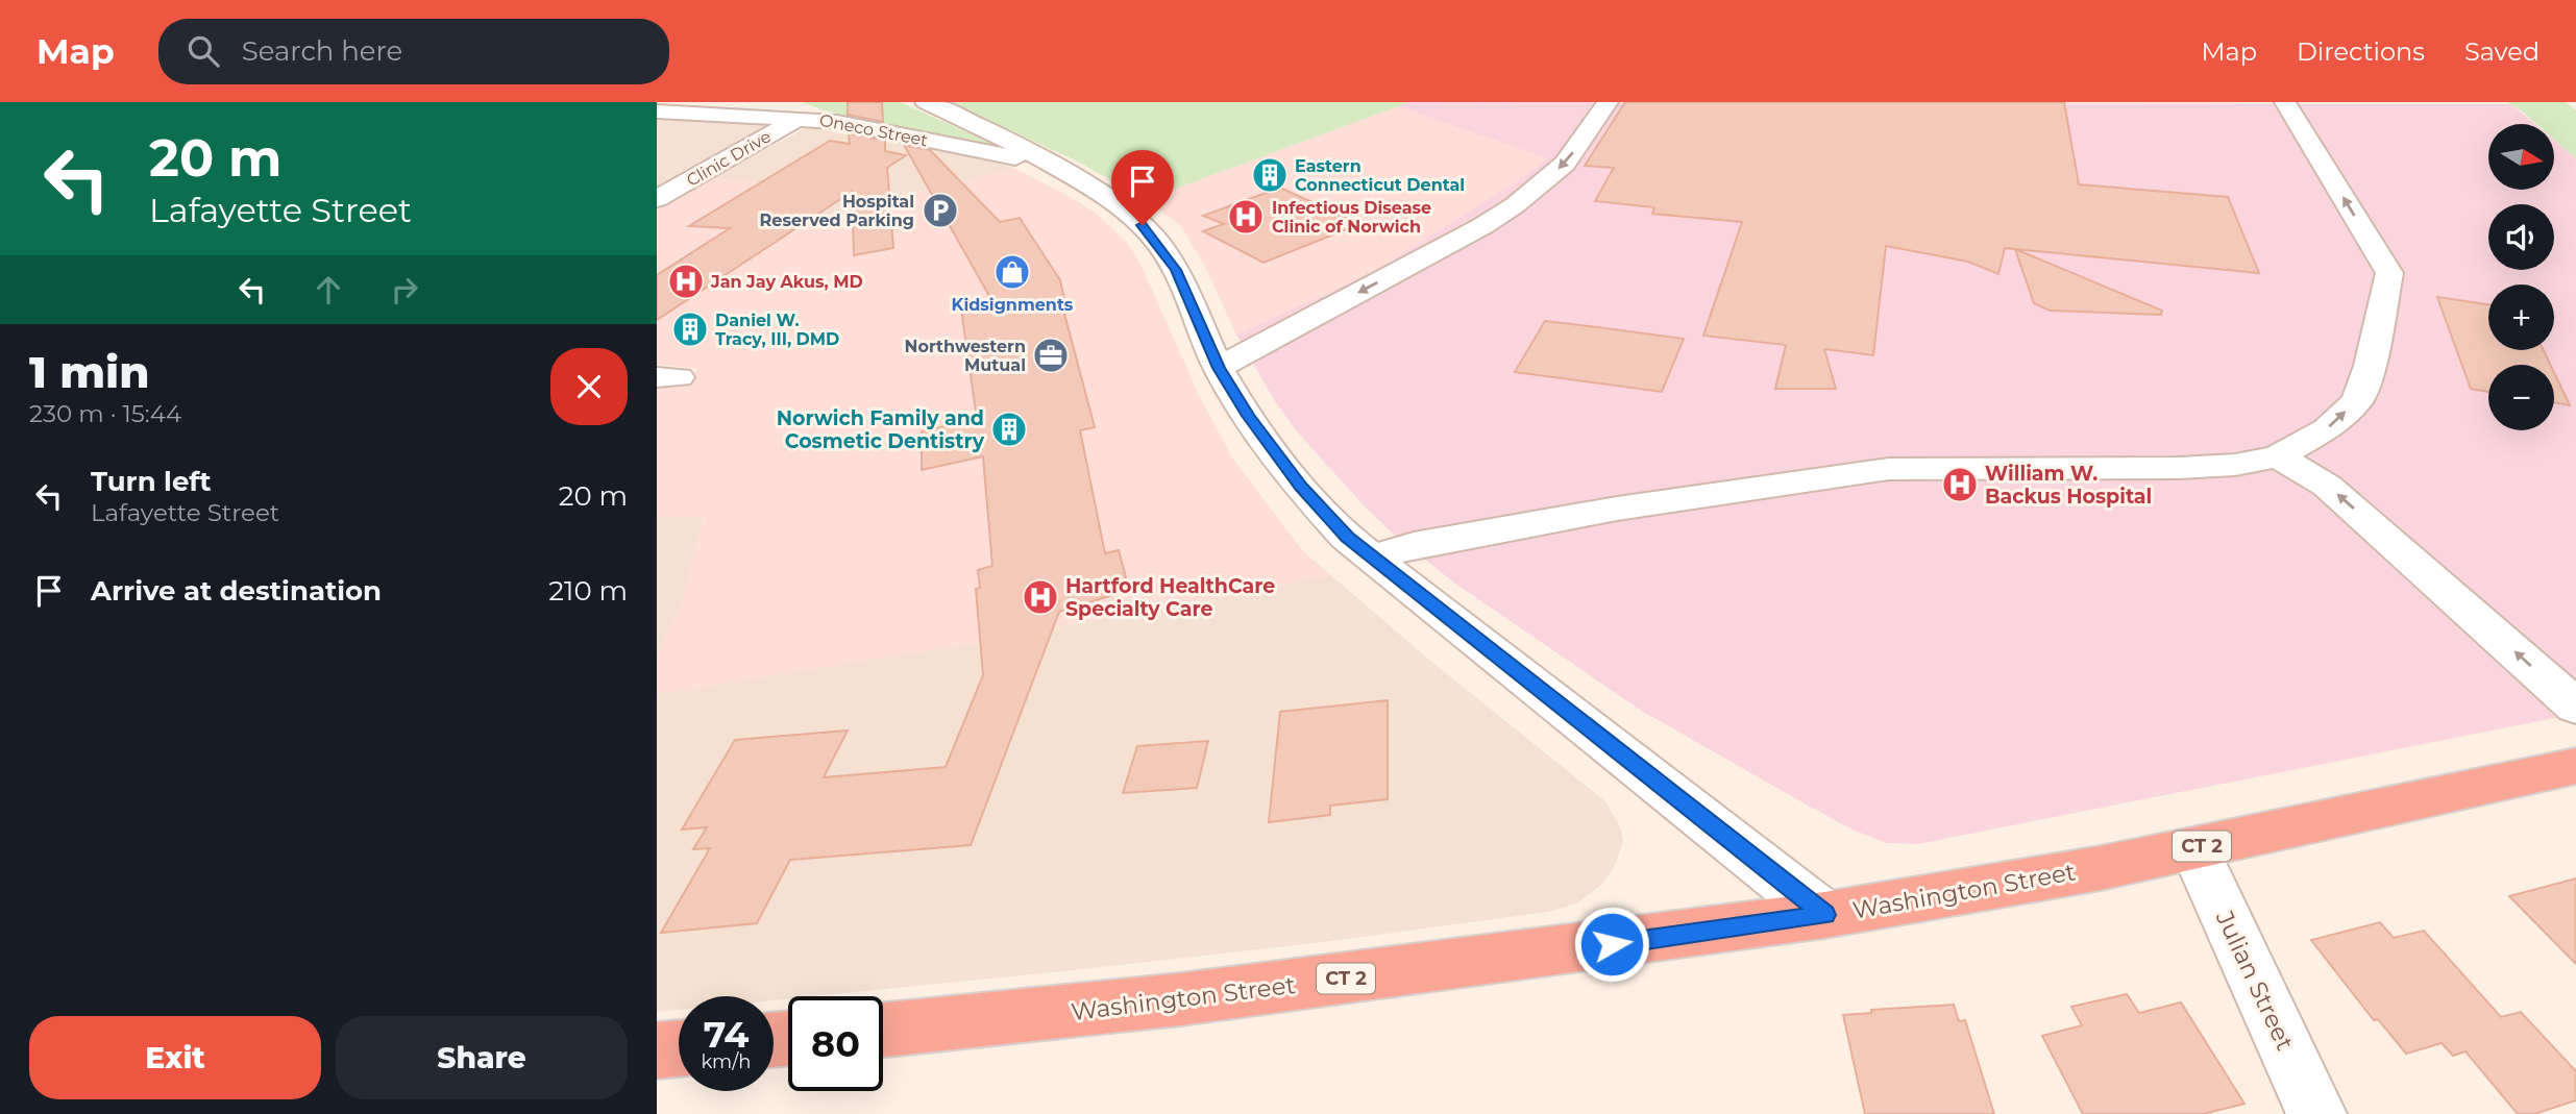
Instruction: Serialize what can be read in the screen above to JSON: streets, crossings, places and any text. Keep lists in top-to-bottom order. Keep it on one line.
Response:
{"streets":{"highway":["CT 2","Washington Street"],"street":["Oneco Street","Clinic Drive","Julian Street"]},"crossings":[["Oneco Street","Clinic Drive"],["Washington Street","Julian Street"]],"places":{"building":["Eastern Connecticut Dental","Daniel W. Tracy, III, DMD","Norwich Family and Cosmetic Dentistry"],"parking":["Hospital Reserved Parking"],"hospital":["Infectious Disease Clinic of Norwich","Jan Jay Akus, MD","William W. Backus Hospital","Hartford HealthCare Specialty Care"],"shop":["Kidsignments"],"office":["Northwestern Mutual"]},"north":"right","page":{"header":"Map","search":"Search here","nav":["Map","Directions","Saved"],"turn":["20 m","Lafayette Street"],"map_buttons":["+","−"],"heading":["1 min","230 m · 15:44"],"list":[{"name":"Turn left","note":"Lafayette Street","value":"20 m"},{"name":"Arrive at destination","value":"210 m"}],"speed":"74 km/h","limit":"80","buttons":["Exit","Share"]}}
